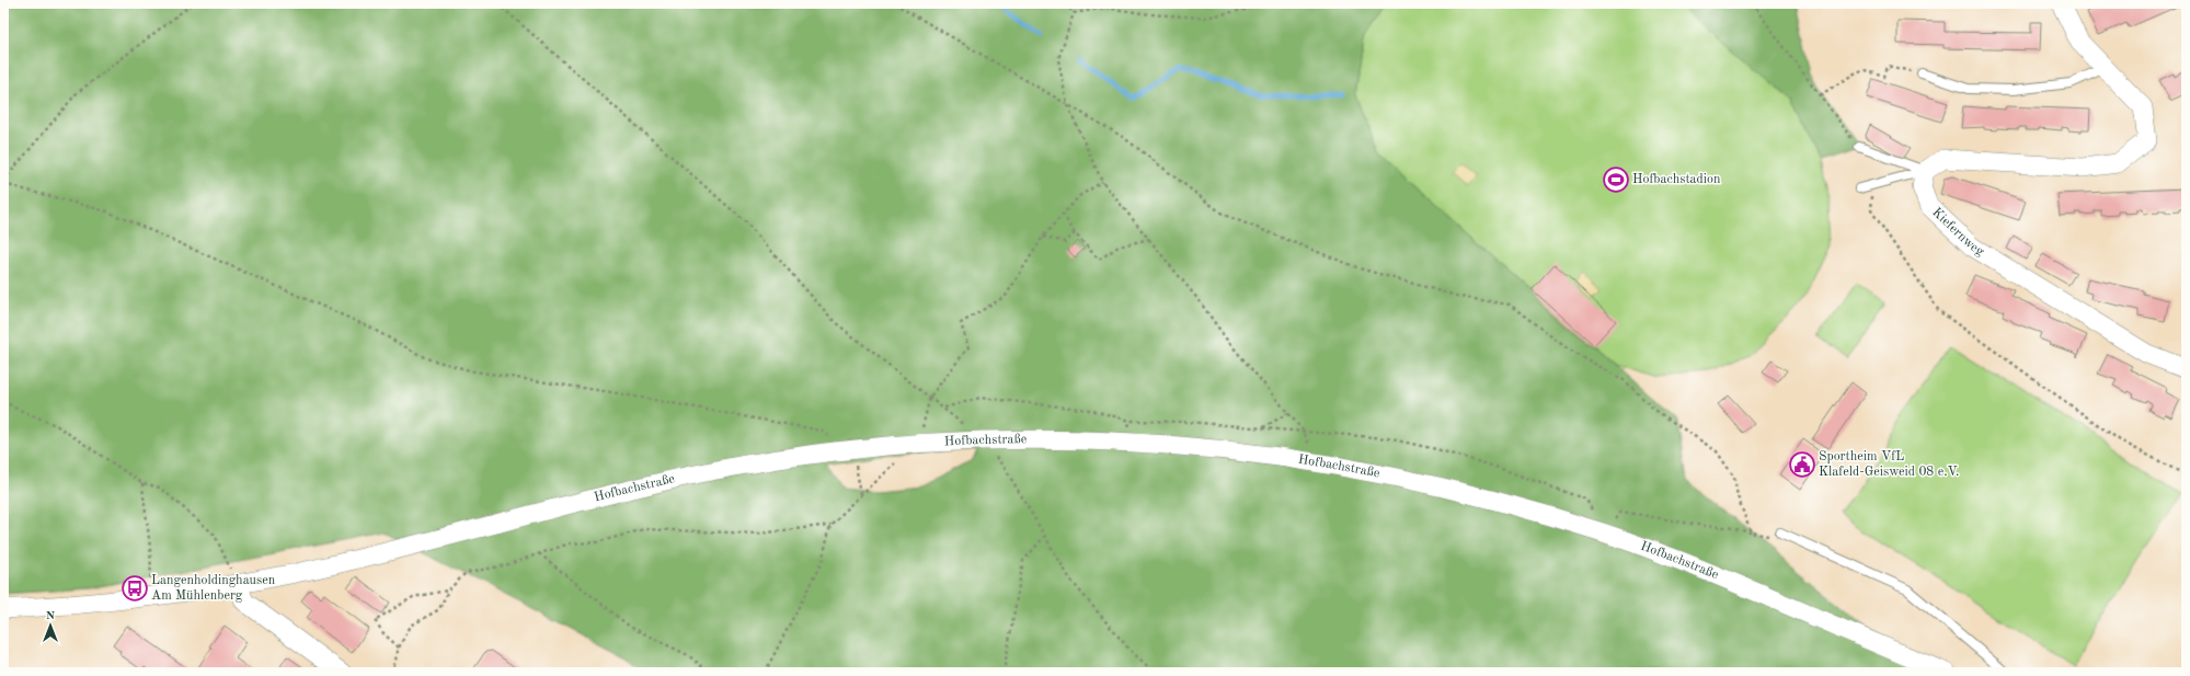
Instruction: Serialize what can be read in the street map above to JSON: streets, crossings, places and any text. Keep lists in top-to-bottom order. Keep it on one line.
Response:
{"streets":{"street":["Kiefernweg","Hofbachstraße"]},"places":{"sports":["Hofbachstadion"],"public building":["Sportheim VfL Klafeld-Geisweid 08 e.V."],"bus stop":["Langenholdinghausen Am Mühlenberg"]},"north":"top"}
